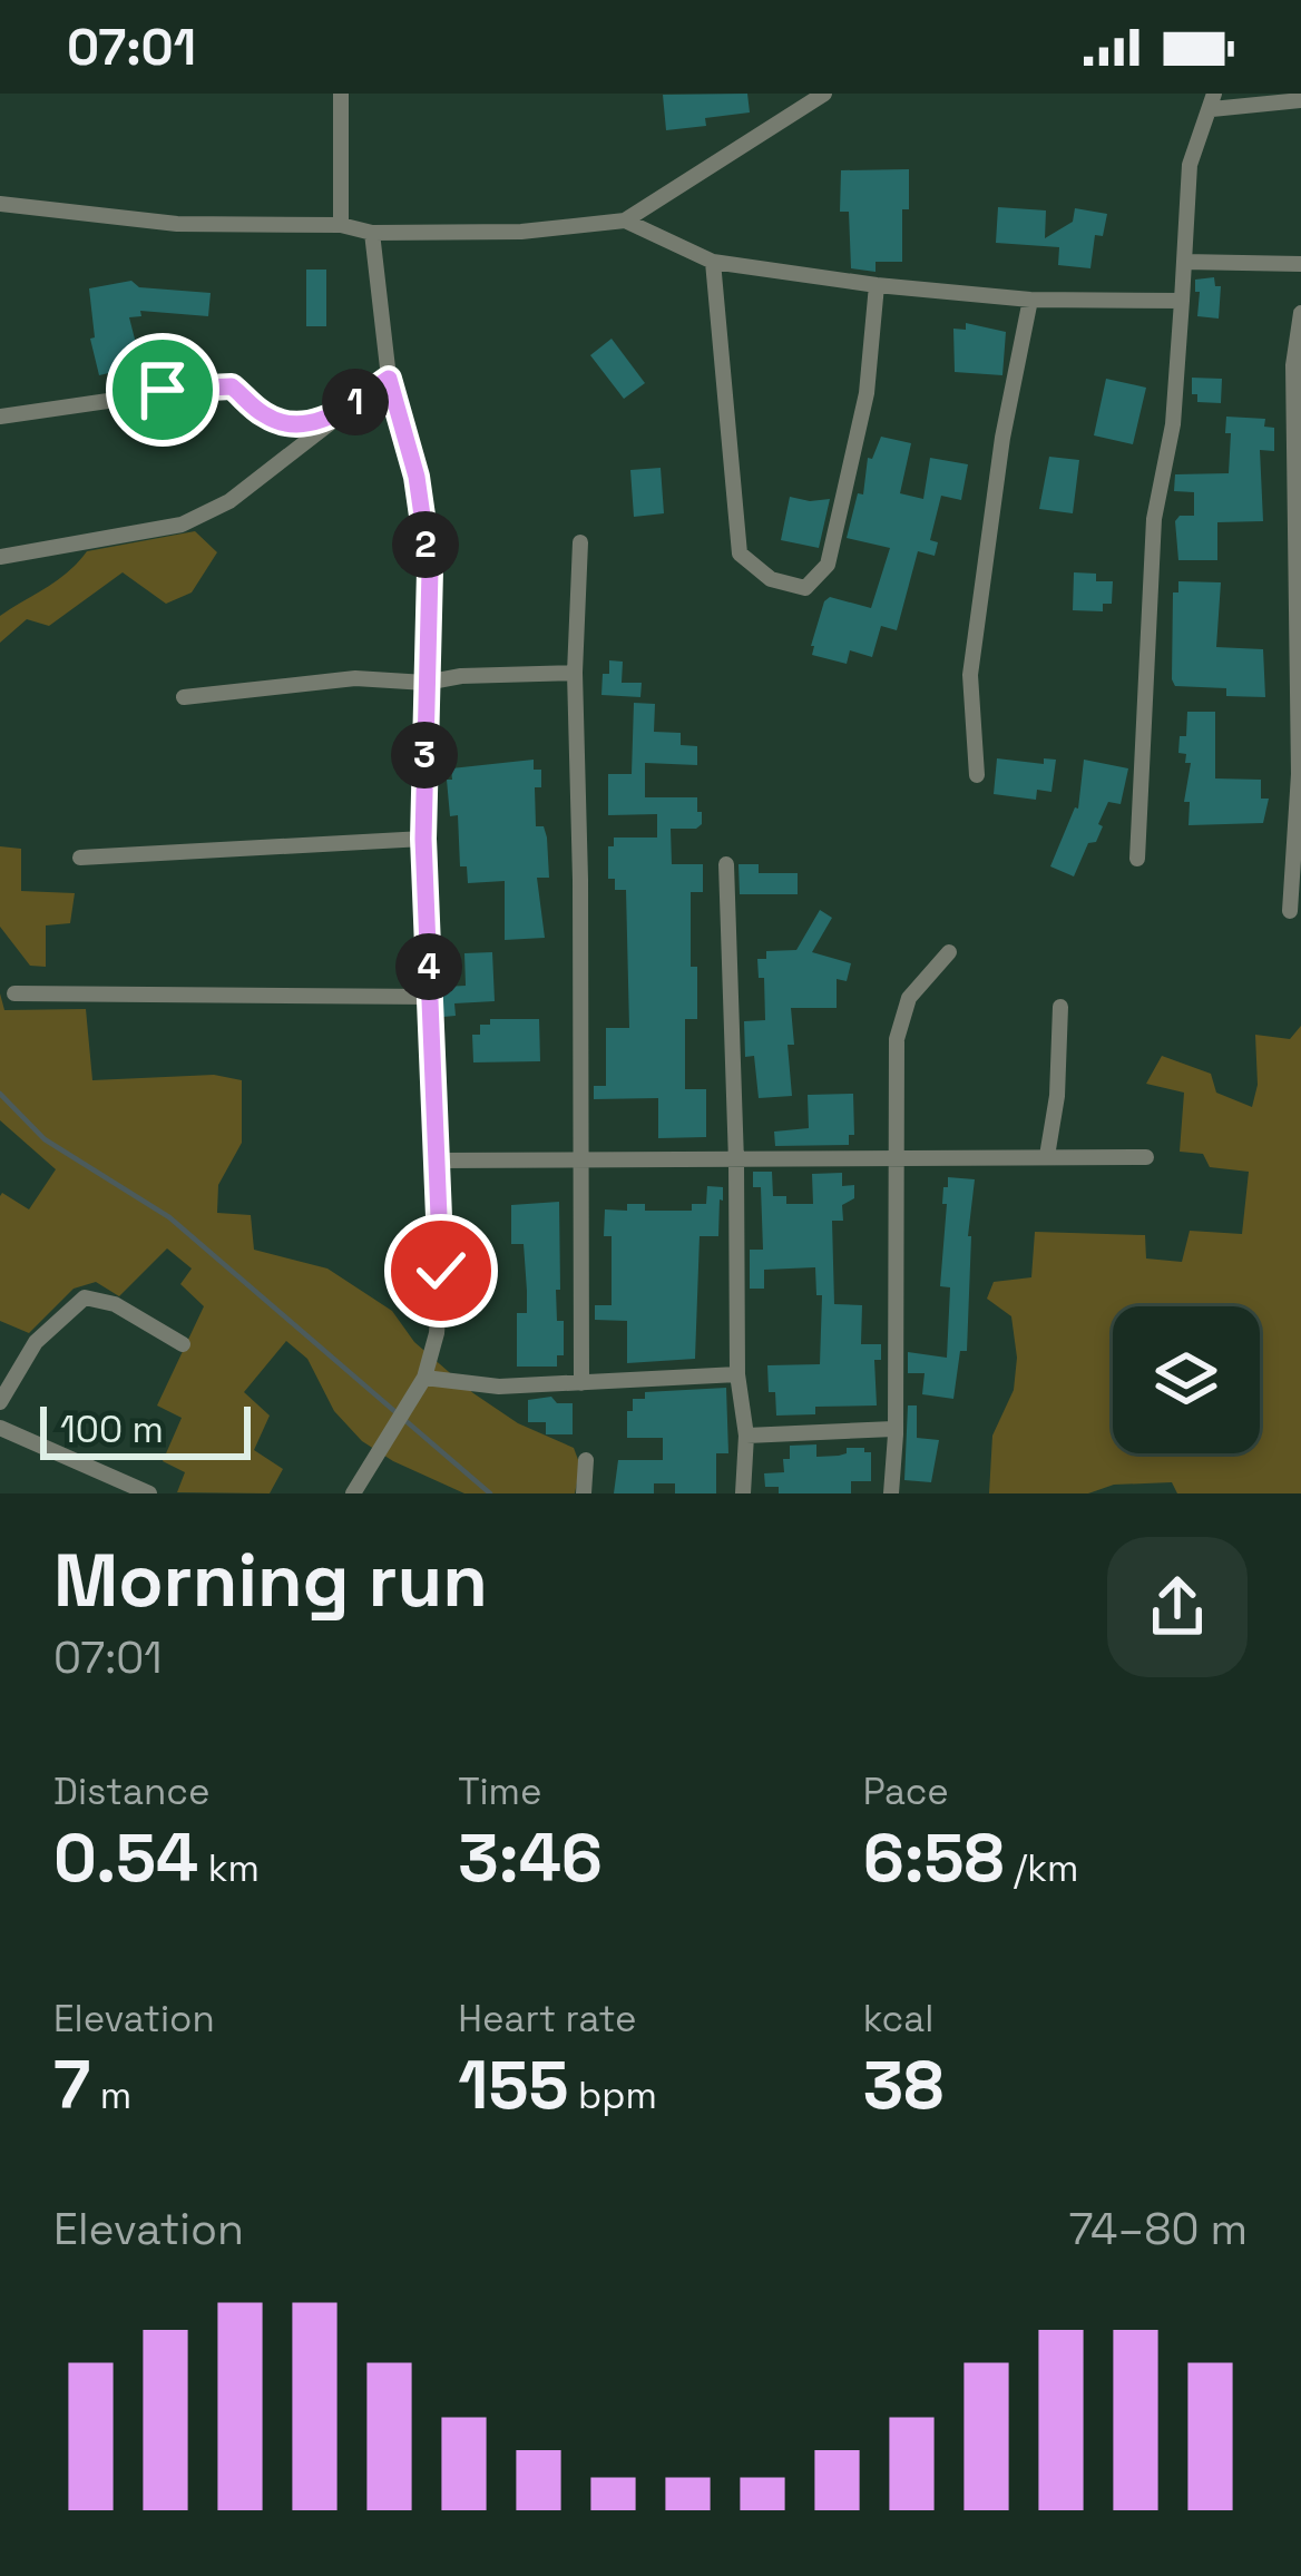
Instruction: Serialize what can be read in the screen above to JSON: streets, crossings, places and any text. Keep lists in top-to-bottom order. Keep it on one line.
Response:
{"scale_bar":"100 m","page":{"status":"07:01","pins":["1","2","3","4"],"scale":"100 m","heading":["Morning run","07:01"],"stats":[["Distance","0.54 km"],["Time","3:46"],["Pace","6:58 /km"],["Elevation","7 m"],["Heart rate","155 bpm"],["kcal","38"]],"chart":["Elevation","74–80 m"]}}
